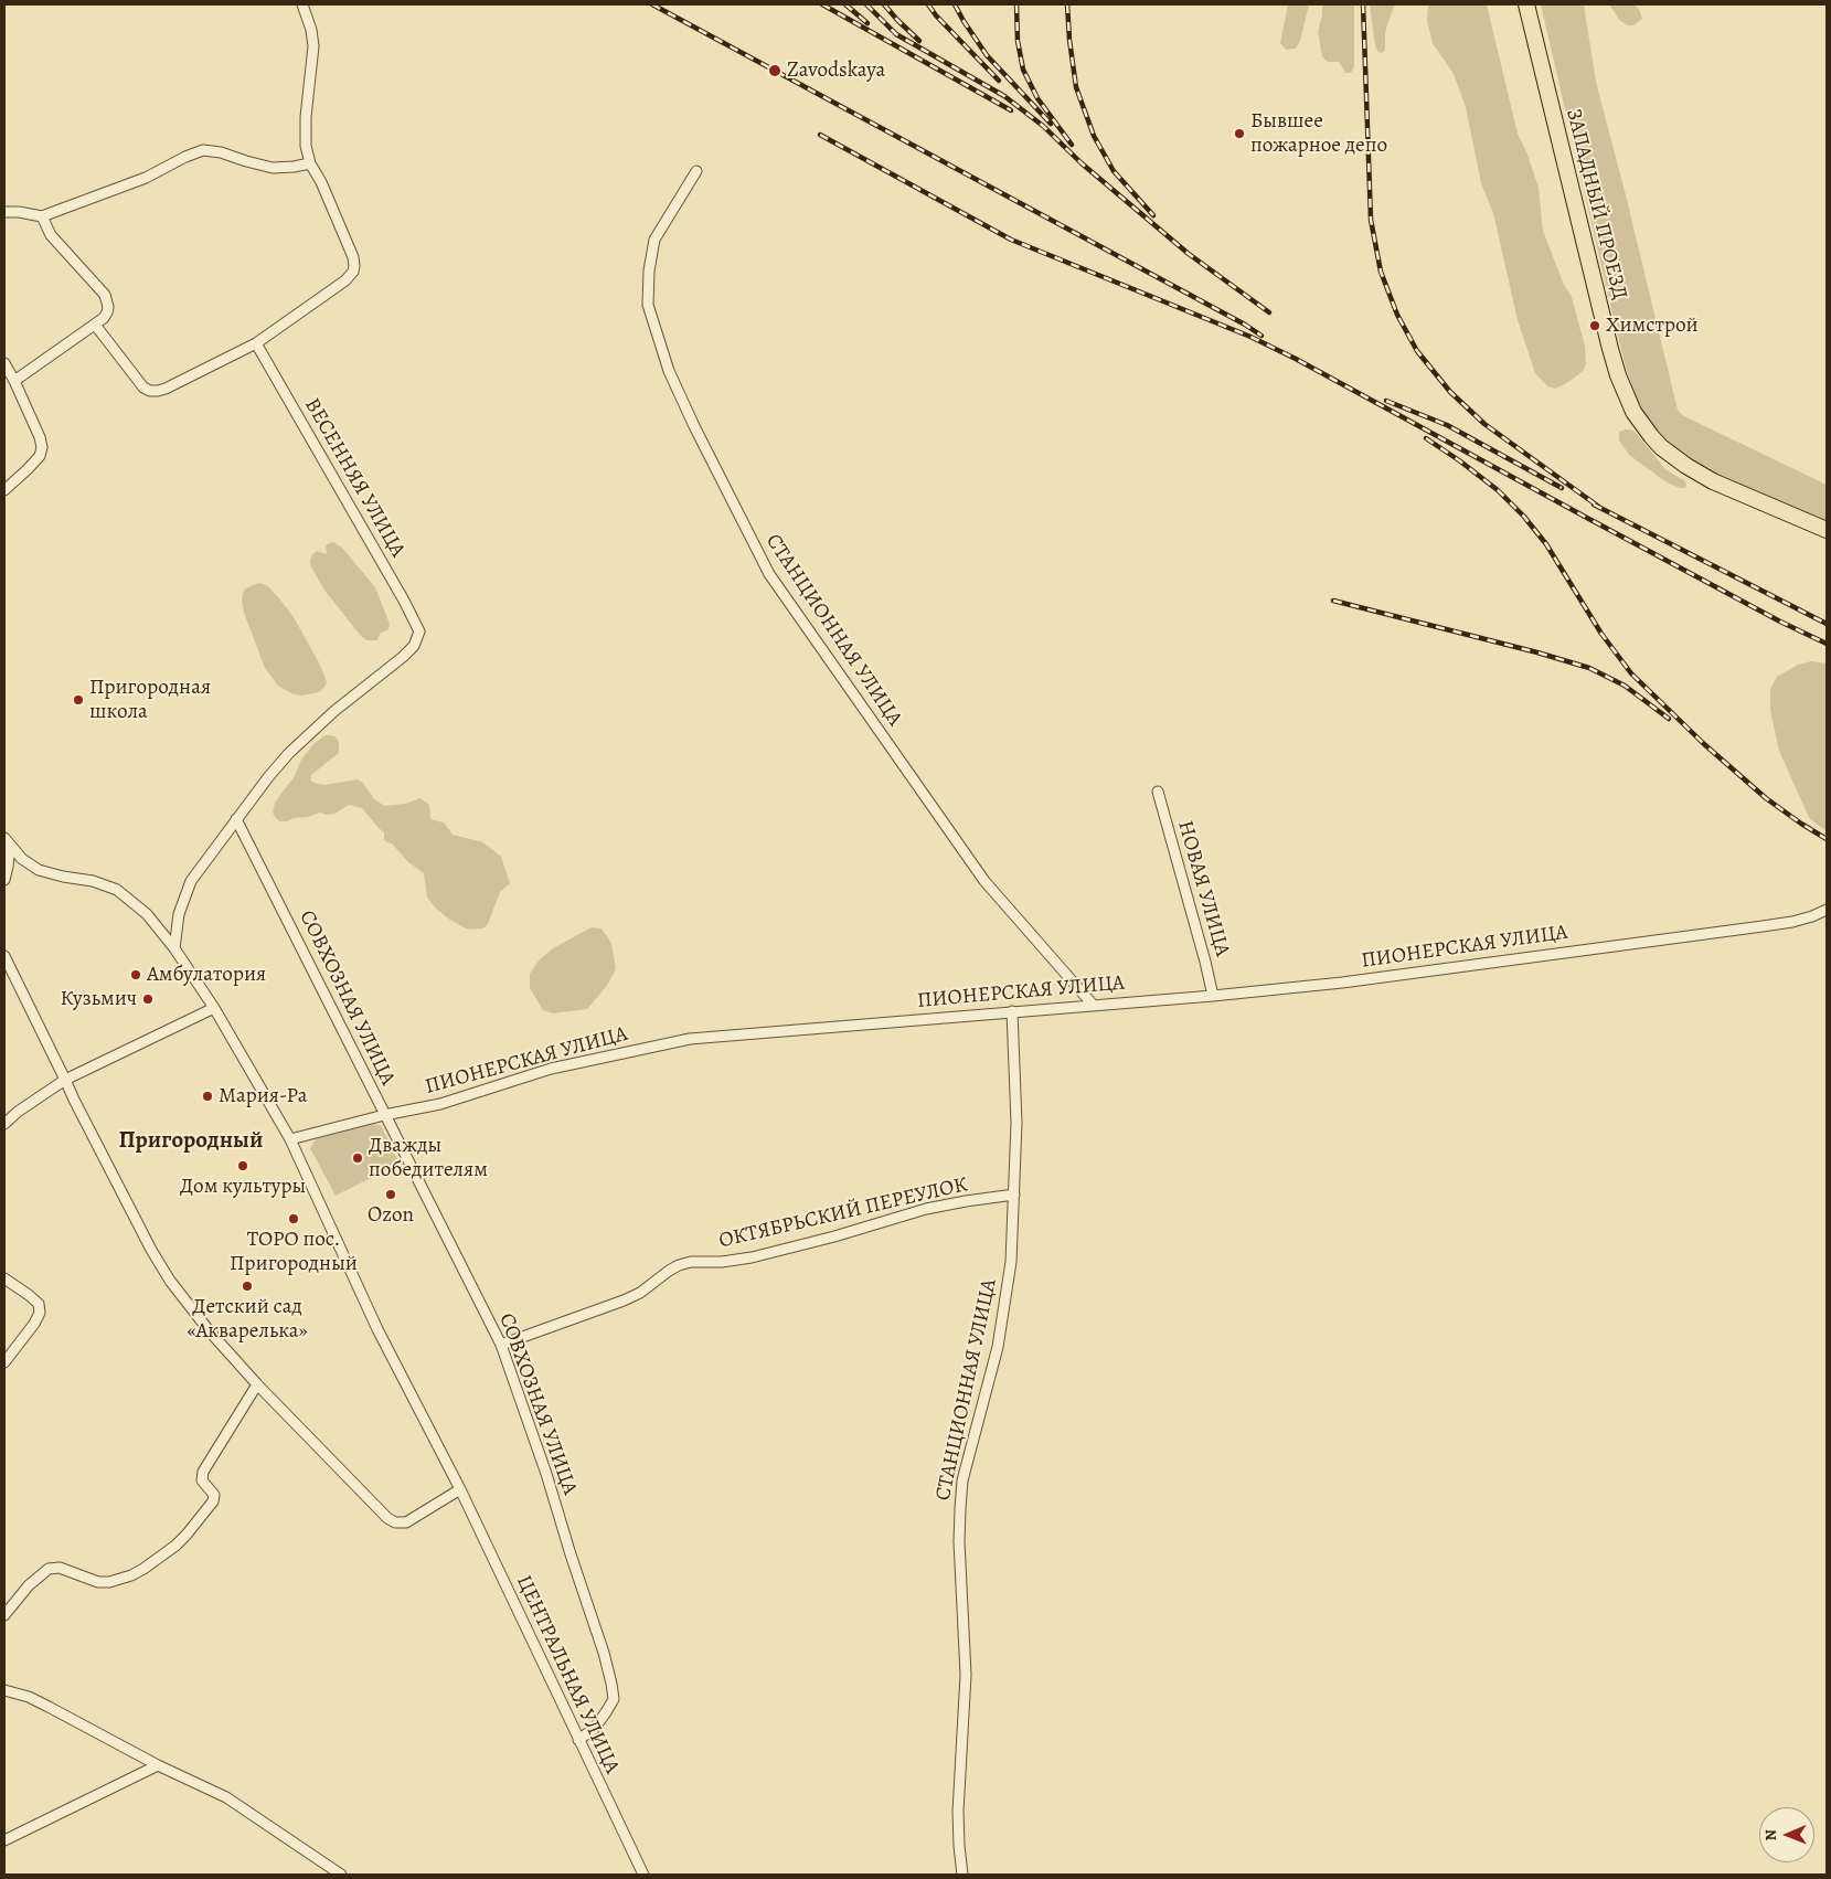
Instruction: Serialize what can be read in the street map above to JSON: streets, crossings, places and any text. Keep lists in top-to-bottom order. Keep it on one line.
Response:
{"streets":{"main road":["ЗАПАДНЫЙ ПРОЕЗД"],"street":["ВЕСЕННЯЯ УЛИЦА","СТАНЦИОННАЯ УЛИЦА","НОВАЯ УЛИЦА","ПИОНЕРСКАЯ УЛИЦА","СОВХОЗНАЯ УЛИЦА","ОКТЯБРЬСКИЙ ПЕРЕУЛОК","ЦЕНТРАЛЬНАЯ УЛИЦА"]},"crossings":[["ВЕСЕННЯЯ УЛИЦА","СОВХОЗНАЯ УЛИЦА"],["СТАНЦИОННАЯ УЛИЦА","ПИОНЕРСКАЯ УЛИЦА"],["СТАНЦИОННАЯ УЛИЦА","ОКТЯБРЬСКИЙ ПЕРЕУЛОК"],["НОВАЯ УЛИЦА","ПИОНЕРСКАЯ УЛИЦА"],["ПИОНЕРСКАЯ УЛИЦА","СОВХОЗНАЯ УЛИЦА"],["ПИОНЕРСКАЯ УЛИЦА","ЦЕНТРАЛЬНАЯ УЛИЦА"],["СОВХОЗНАЯ УЛИЦА","ОКТЯБРЬСКИЙ ПЕРЕУЛОК"],["СОВХОЗНАЯ УЛИЦА","ЦЕНТРАЛЬНАЯ УЛИЦА"]],"districts":["Пригородный"],"places":["Zavodskaya","Бывшее пожарное депо","Химстрой","Пригородная школа","Амбулатория","Кузьмич","Мария-Ра","Дважды победителям","Дом культуры","Ozon","ТОРО пос. Пригородный","Детский сад «Акварелька»"],"north":"left"}
